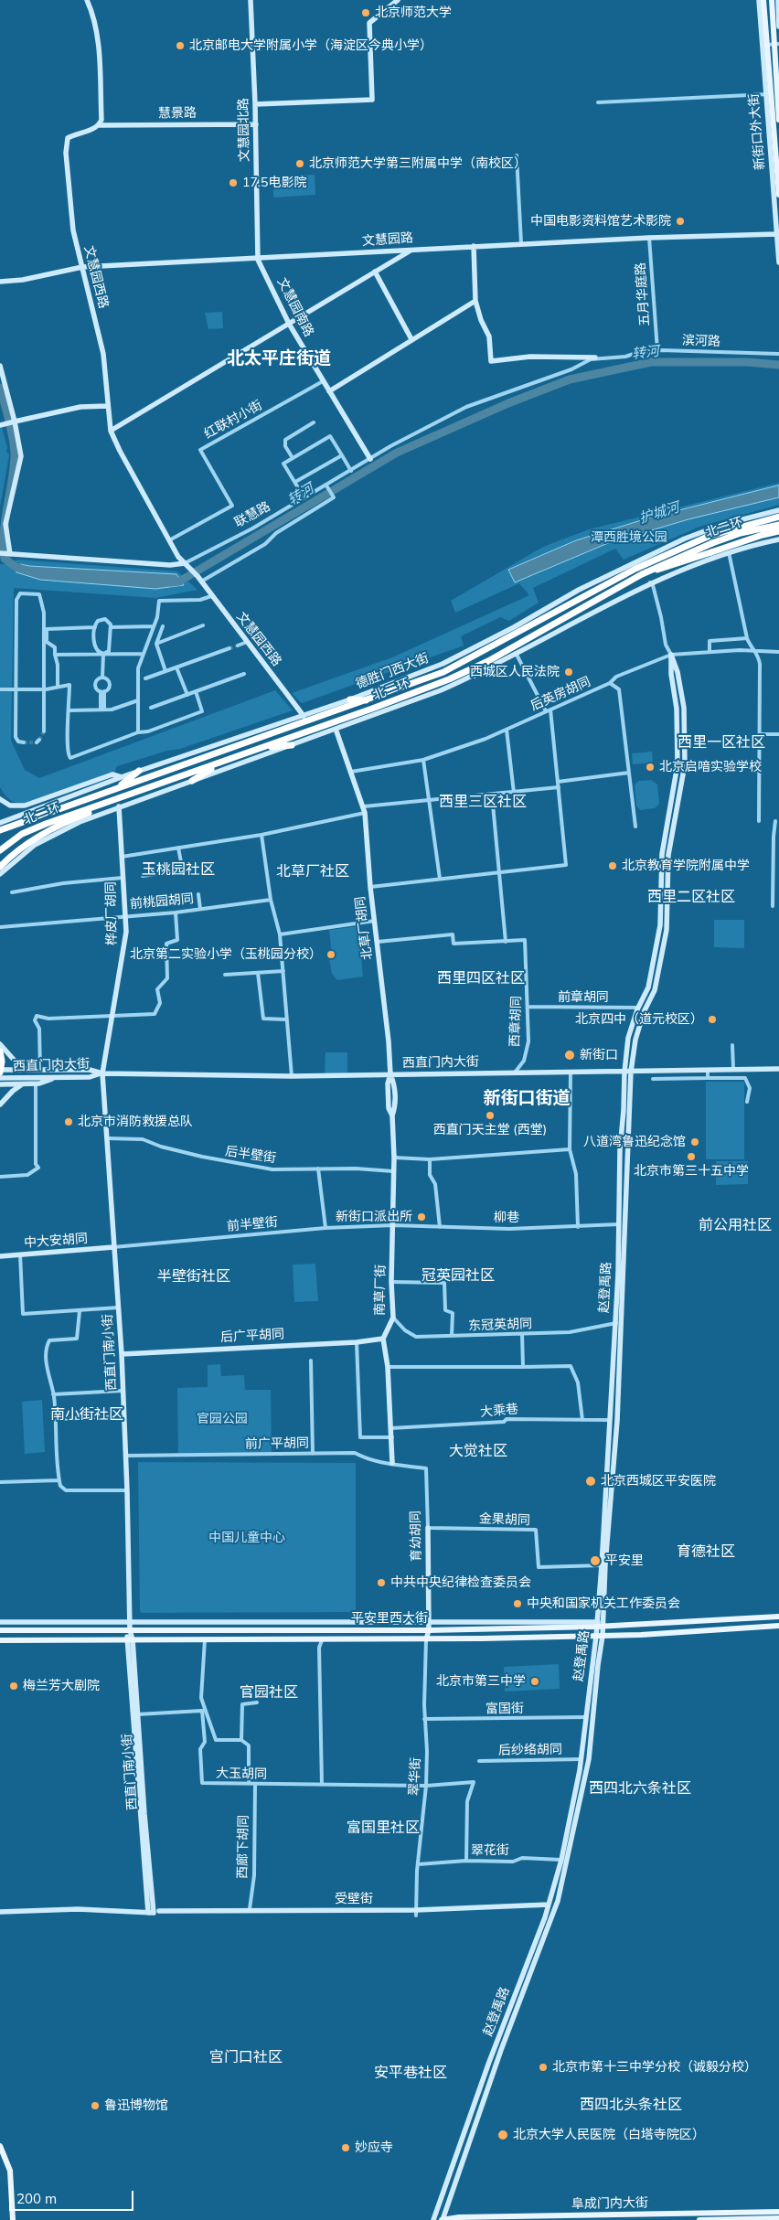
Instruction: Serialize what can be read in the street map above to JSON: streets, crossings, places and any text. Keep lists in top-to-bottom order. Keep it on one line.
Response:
{"streets":{"highway":["北二环"],"main road":["新街口外大街","平安里西大街","阜成门内大街"],"street":["慧景路","文慧园北路","文慧园路","文慧园西路","五月华庭路","文慧园南路","滨河路","红联村小街","联慧路","德胜门西大街","后英房胡同","前桃园胡同","桦皮厂胡同","北草厂胡同","前章胡同","西章胡同","西直门内大街","后半壁街","柳巷","前半壁街","中大安胡同","赵登禹路","南草厂街","东冠英胡同","后广平胡同","西直门南小街","大乘巷","前广平胡同","金果胡同","育幼胡同","富国街","后纱络胡同","大玉胡同","翠华街","西廊下胡同","翠花街","受壁街"]},"crossings":[["慧景路","文慧园北路"],["慧景路","文慧园西路"],["文慧园北路","文慧园路"],["文慧园北路","文慧园南路"],["新街口外大街","文慧园路"],["文慧园路","文慧园西路"],["文慧园路","五月华庭路"],["文慧园路","文慧园南路"],["文慧园西路","红联村小街"],["文慧园西路","联慧路"],["文慧园西路","德胜门西大街"],["五月华庭路","滨河路"],["文慧园南路","红联村小街"],["文慧园南路","联慧路"],["滨河路","联慧路"],["后英房胡同","北草厂胡同"],["后英房胡同","赵登禹路"],["前桃园胡同","桦皮厂胡同"],["桦皮厂胡同","西直门内大街"],["桦皮厂胡同","西直门南小街"],["北草厂胡同","西直门内大街"],["北草厂胡同","南草厂街"],["前章胡同","西章胡同"],["前章胡同","赵登禹路"],["西章胡同","西直门内大街"],["西直门内大街","赵登禹路"],["西直门内大街","南草厂街"],["西直门内大街","西直门南小街"],["后半壁街","南草厂街"],["后半壁街","西直门南小街"],["柳巷","前半壁街"],["柳巷","赵登禹路"],["柳巷","南草厂街"],["前半壁街","中大安胡同"],["前半壁街","南草厂街"],["前半壁街","西直门南小街"],["中大安胡同","西直门南小街"],["赵登禹路","东冠英胡同"],["赵登禹路","大乘巷"],["赵登禹路","金果胡同"],["赵登禹路","平安里西大街"],["赵登禹路","富国街"],["赵登禹路","后纱络胡同"],["赵登禹路","翠花街"],["赵登禹路","受壁街"],["赵登禹路","阜成门内大街"],["南草厂街","东冠英胡同"],["南草厂街","后广平胡同"],["后广平胡同","西直门南小街"],["西直门南小街","前广平胡同"],["西直门南小街","平安里西大街"],["西直门南小街","大玉胡同"],["西直门南小街","受壁街"],["前广平胡同","育幼胡同"],["金果胡同","育幼胡同"],["育幼胡同","平安里西大街"],["育幼胡同","翠华街"],["平安里西大街","翠华街"],["富国街","翠华街"],["大玉胡同","翠华街"],["大玉胡同","西廊下胡同"],["大玉胡同","翠花街"],["翠华街","翠花街"],["翠华街","受壁街"]],"districts":["北太平庄街道","西里一区社区","西里三区社区","玉桃园社区","北草厂社区","西里二区社区","西里四区社区","新街口街道","前公用社区","冠英园社区","半壁街社区","南小街社区","大觉社区","育德社区","官园社区","西四北六条社区","富国里社区","宫门口社区","安平巷社区","西四北头条社区"],"water":["转河","护城河"],"parks":["潭西胜境公园","官园公园","中国儿童中心"],"places":["北京师范大学","北京邮电大学附属小学（海淀区今典小学）","北京师范大学第三附属中学（南校区）","17.5电影院","中国电影资料馆艺术影院","西城区人民法院","北京启喑实验学校","北京教育学院附属中学","北京第二实验小学（玉桃园分校）","北京四中（道元校区）","新街口","西直门天主堂 (西堂)","北京市消防救援总队","八道湾鲁迅纪念馆","北京市第三十五中学","新街口派出所","北京西城区平安医院","平安里","中共中央纪律检查委员会","中央和国家机关工作委员会","北京市第三中学","梅兰芳大剧院","北京市第十三中学分校（诚毅分校）","鲁迅博物馆","北京大学人民医院（白塔寺院区）","妙应寺"],"scale_bar":"200 m"}
